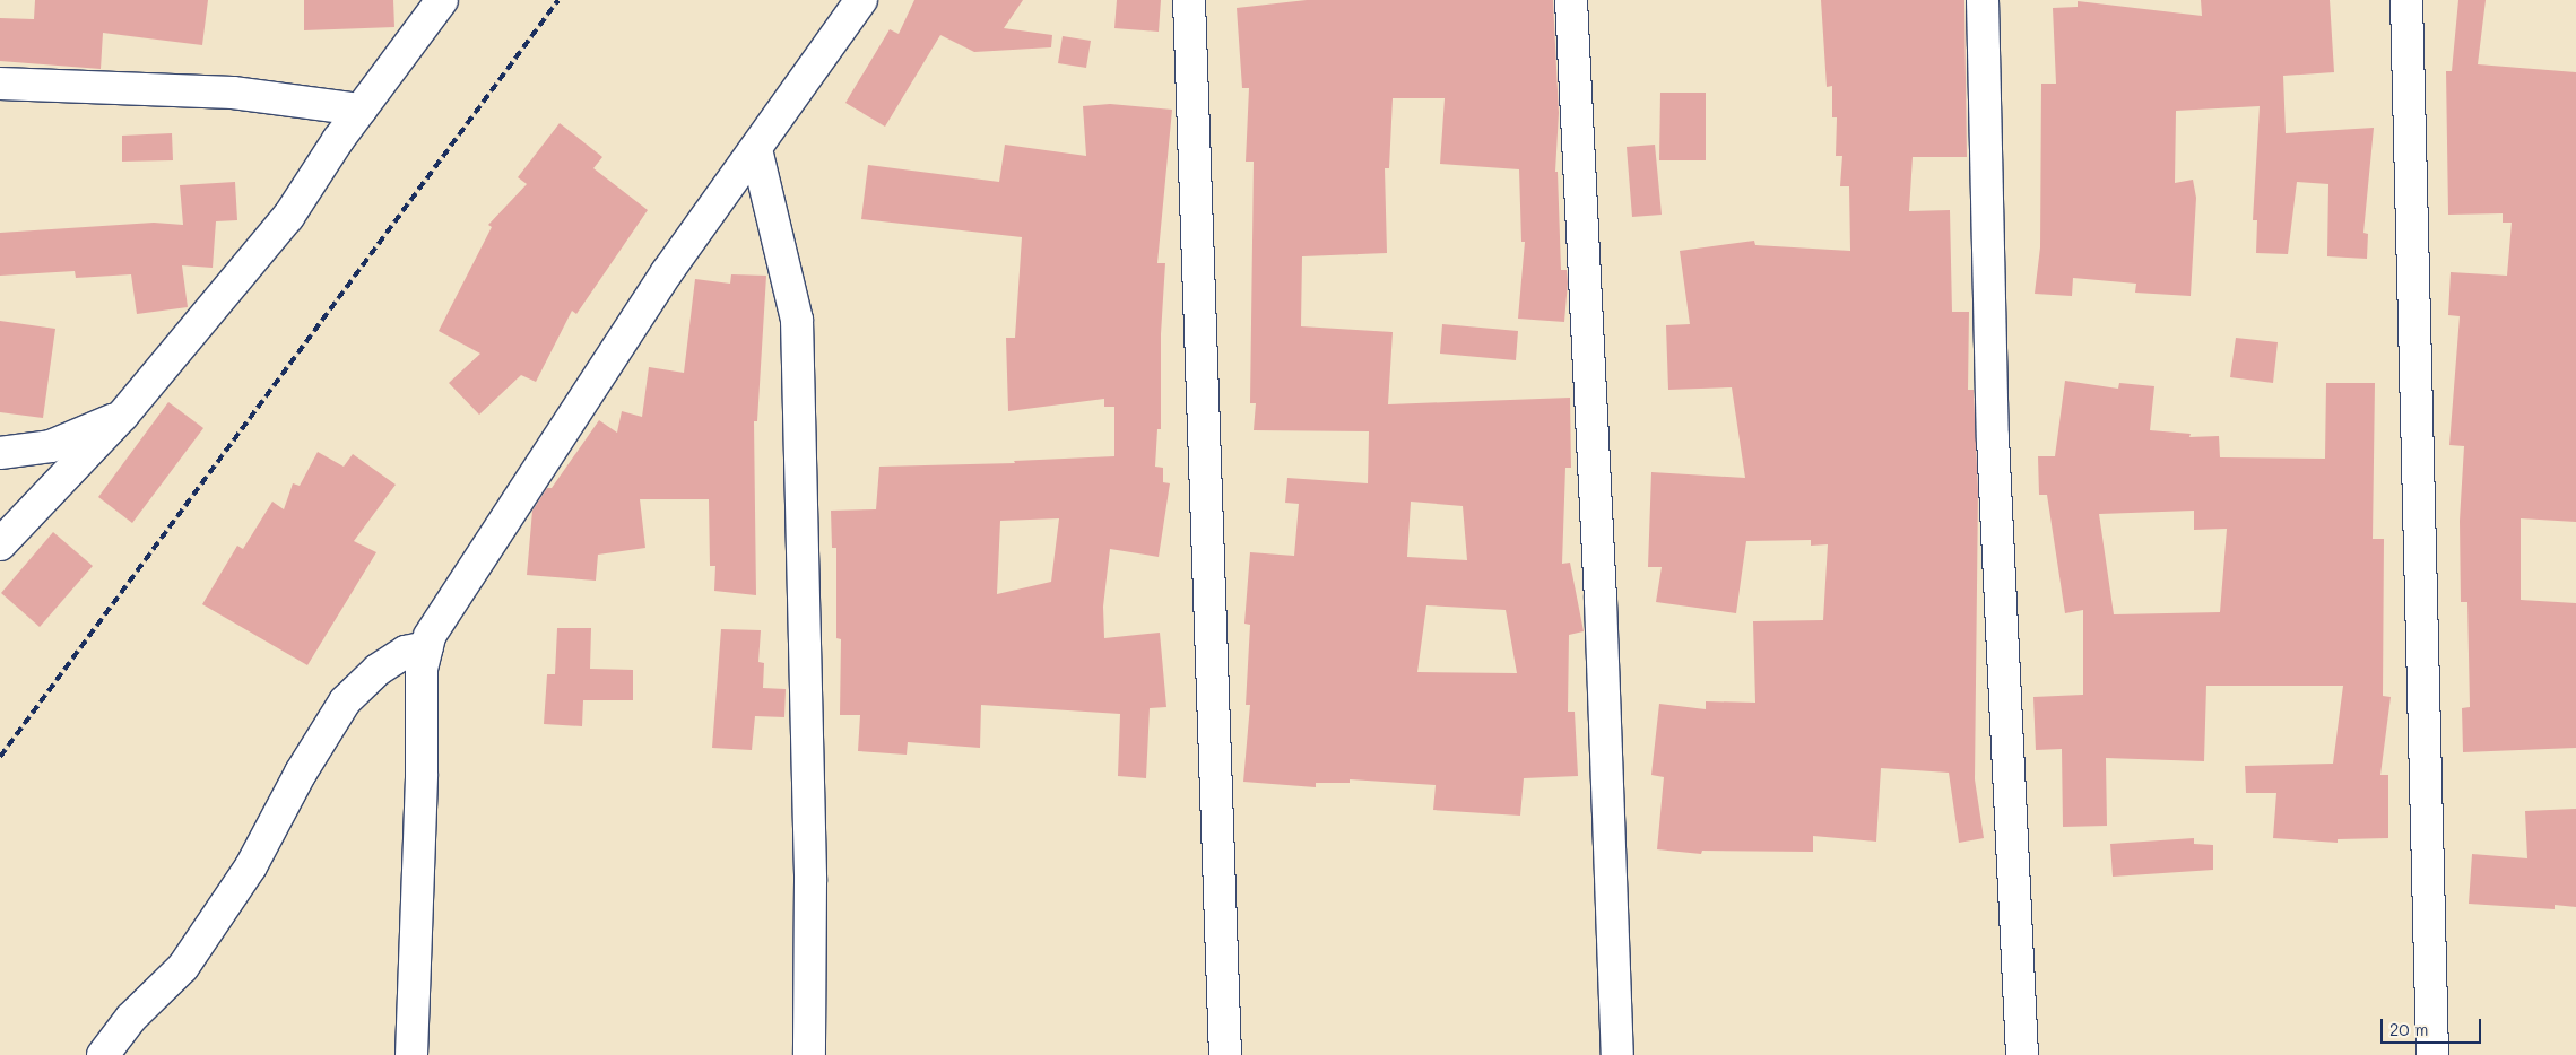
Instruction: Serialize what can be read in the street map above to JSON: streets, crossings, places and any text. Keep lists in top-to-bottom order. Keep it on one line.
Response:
{"scale_bar":"20 m"}
